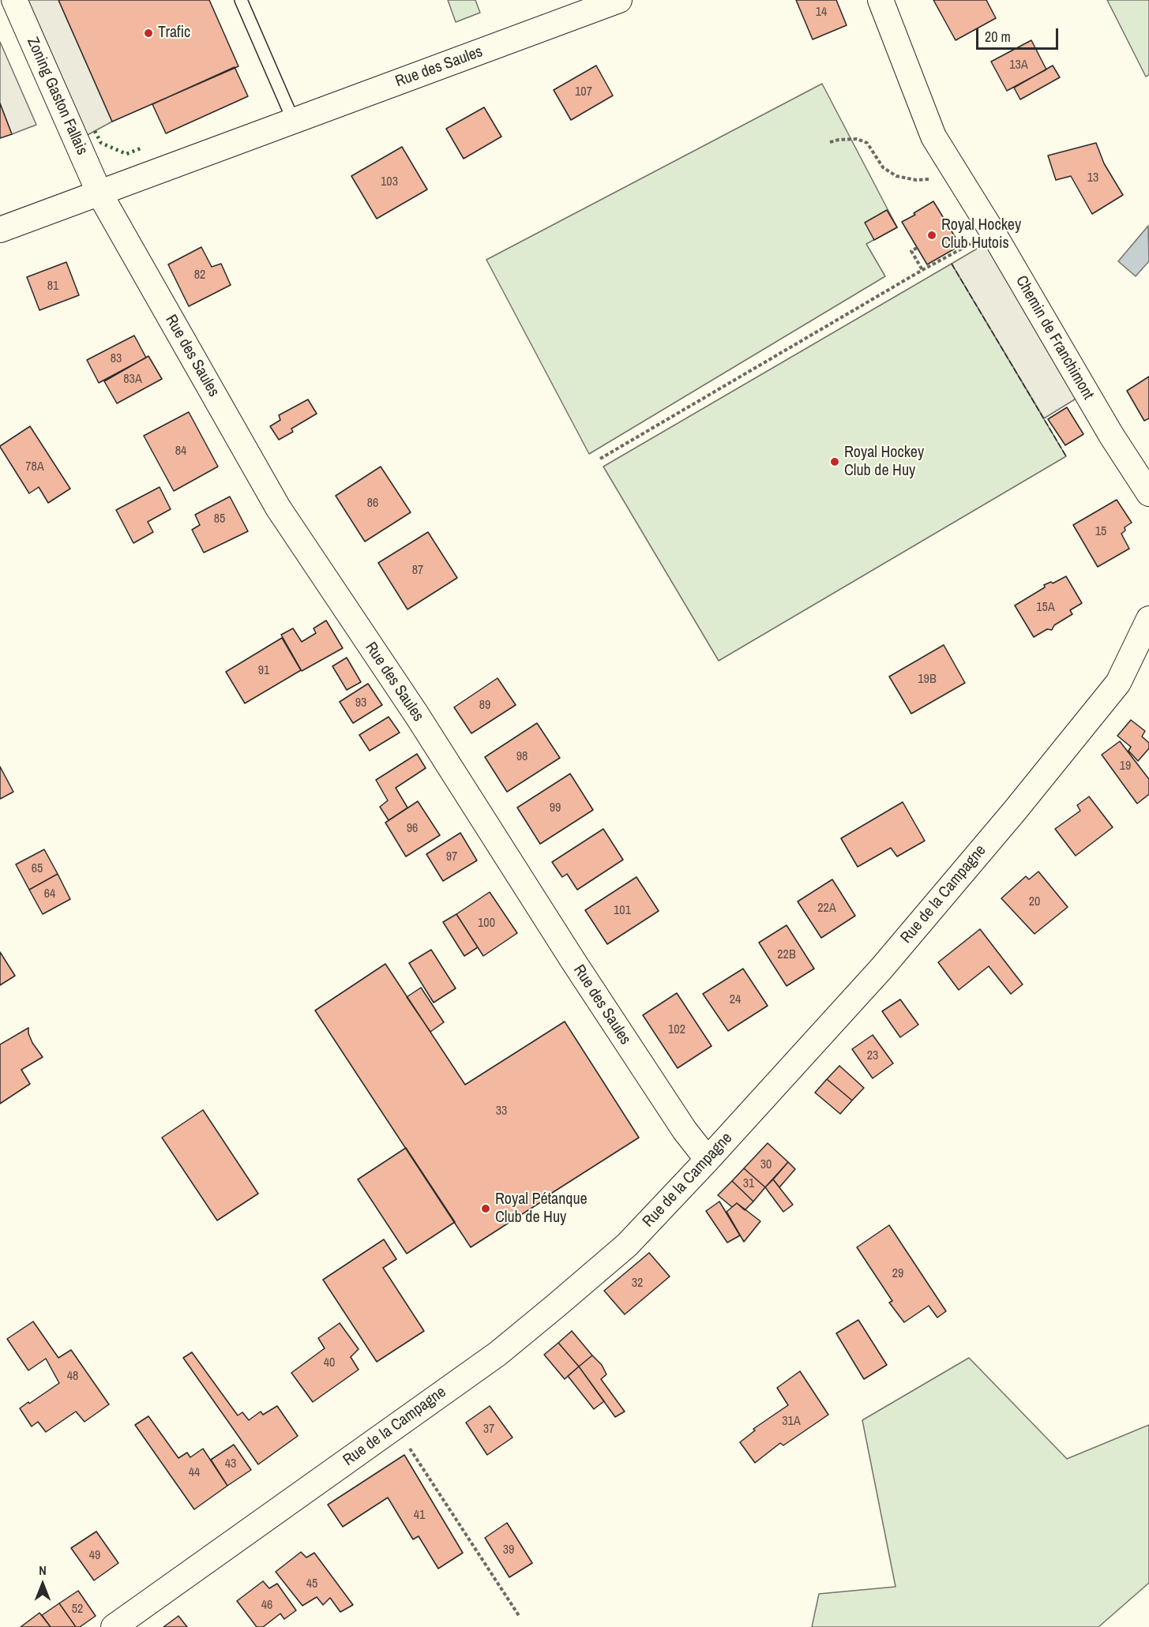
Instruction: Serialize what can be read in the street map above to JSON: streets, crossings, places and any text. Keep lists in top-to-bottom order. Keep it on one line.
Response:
{"streets":{"street":["Rue des Saules","Zoning Gaston Fallais","Chemin de Franchimont","Rue de la Campagne"]},"crossings":[["Rue des Saules","Zoning Gaston Fallais"],["Rue des Saules","Rue de la Campagne"]],"places":["Trafic","Royal Hockey Club Hutois","Royal Hockey Club de Huy","Royal Pétanque Club de Huy"],"house_numbers":["14","13A","107","13","103","82","81","83","83A","84","78A","86","85","15","87","15A","91","19B","93","89","98","19","99","96","97","65","64","20","22A","101","100","22B","24","102","23","33","30","31","29","32","40","48","31A","37","43","44","41","39","49","45","46","52"],"scale_bar":"20 m","north":"top"}
